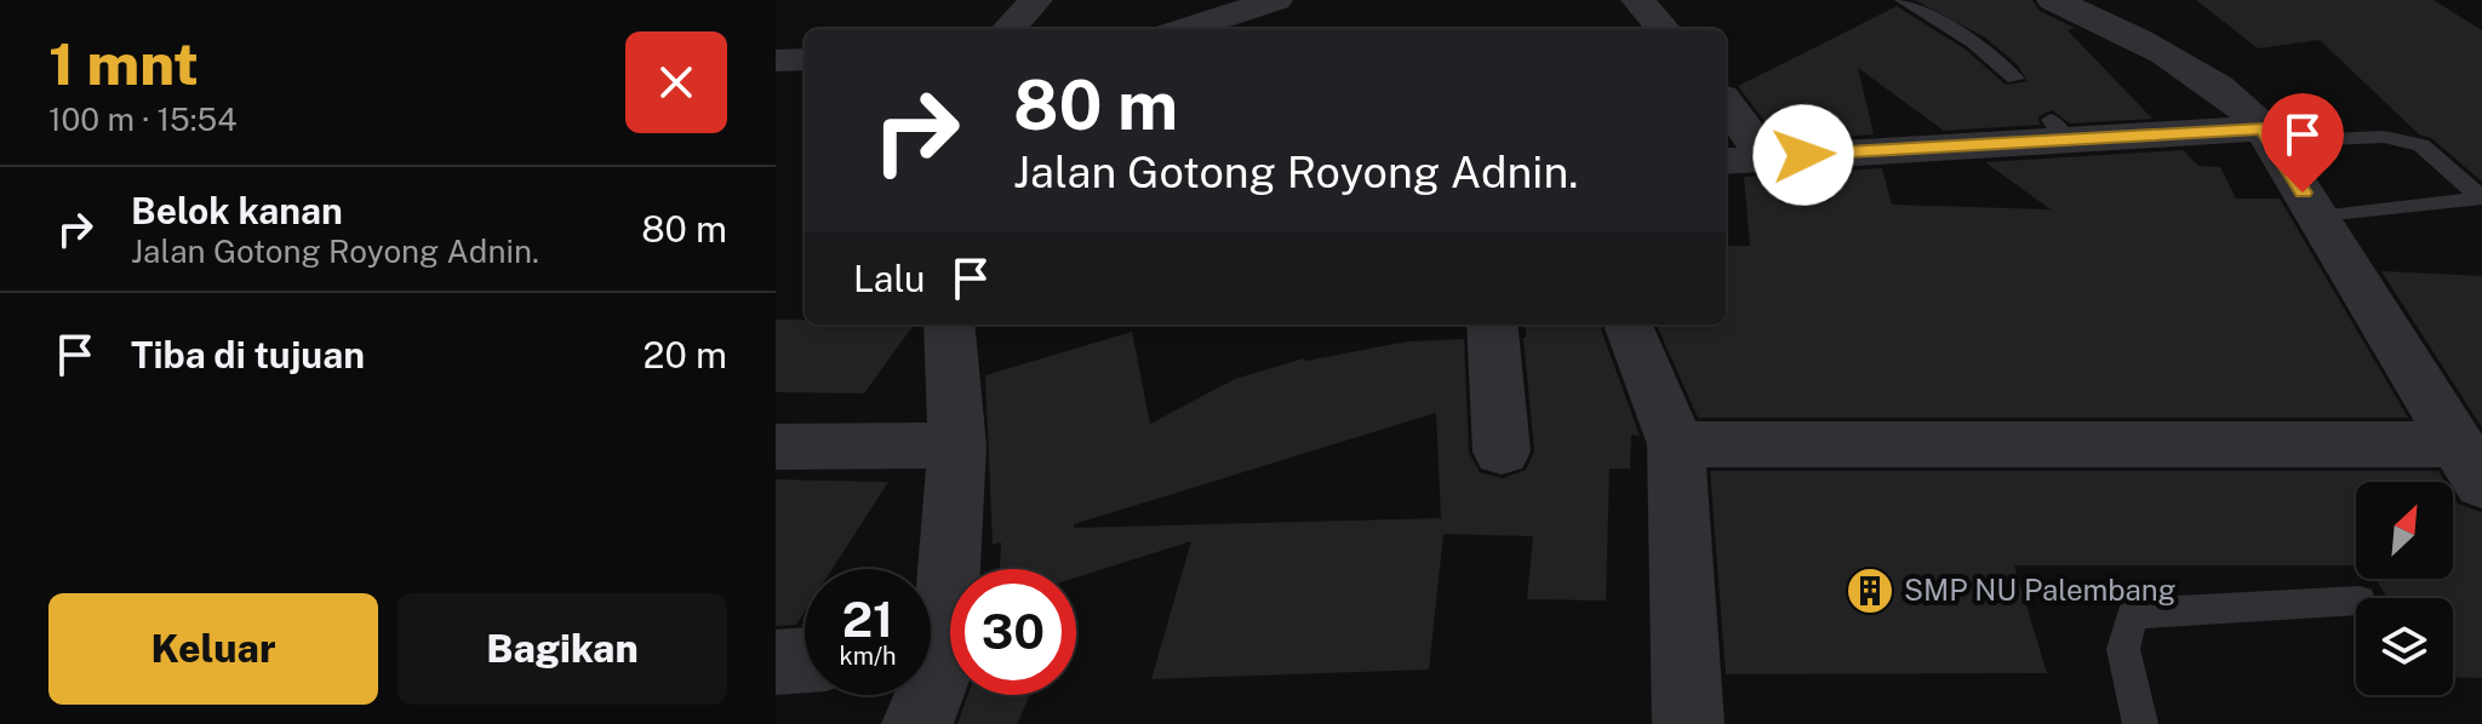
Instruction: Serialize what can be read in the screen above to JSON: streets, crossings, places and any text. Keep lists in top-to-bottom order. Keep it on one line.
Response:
{"places":{"building":["SMP NU Palembang"]},"north":"top right","page":{"heading":["1 mnt","100 m · 15:54"],"turn":["80 m","Jalan Gotong Royong Adnin."],"list":[{"name":"Belok kanan","note":"Jalan Gotong Royong Adnin.","value":"80 m"},{"name":"Tiba di tujuan","value":"20 m"}],"then":"Lalu","speed":"21 km/h","limit":"30","buttons":["Keluar","Bagikan"]}}
